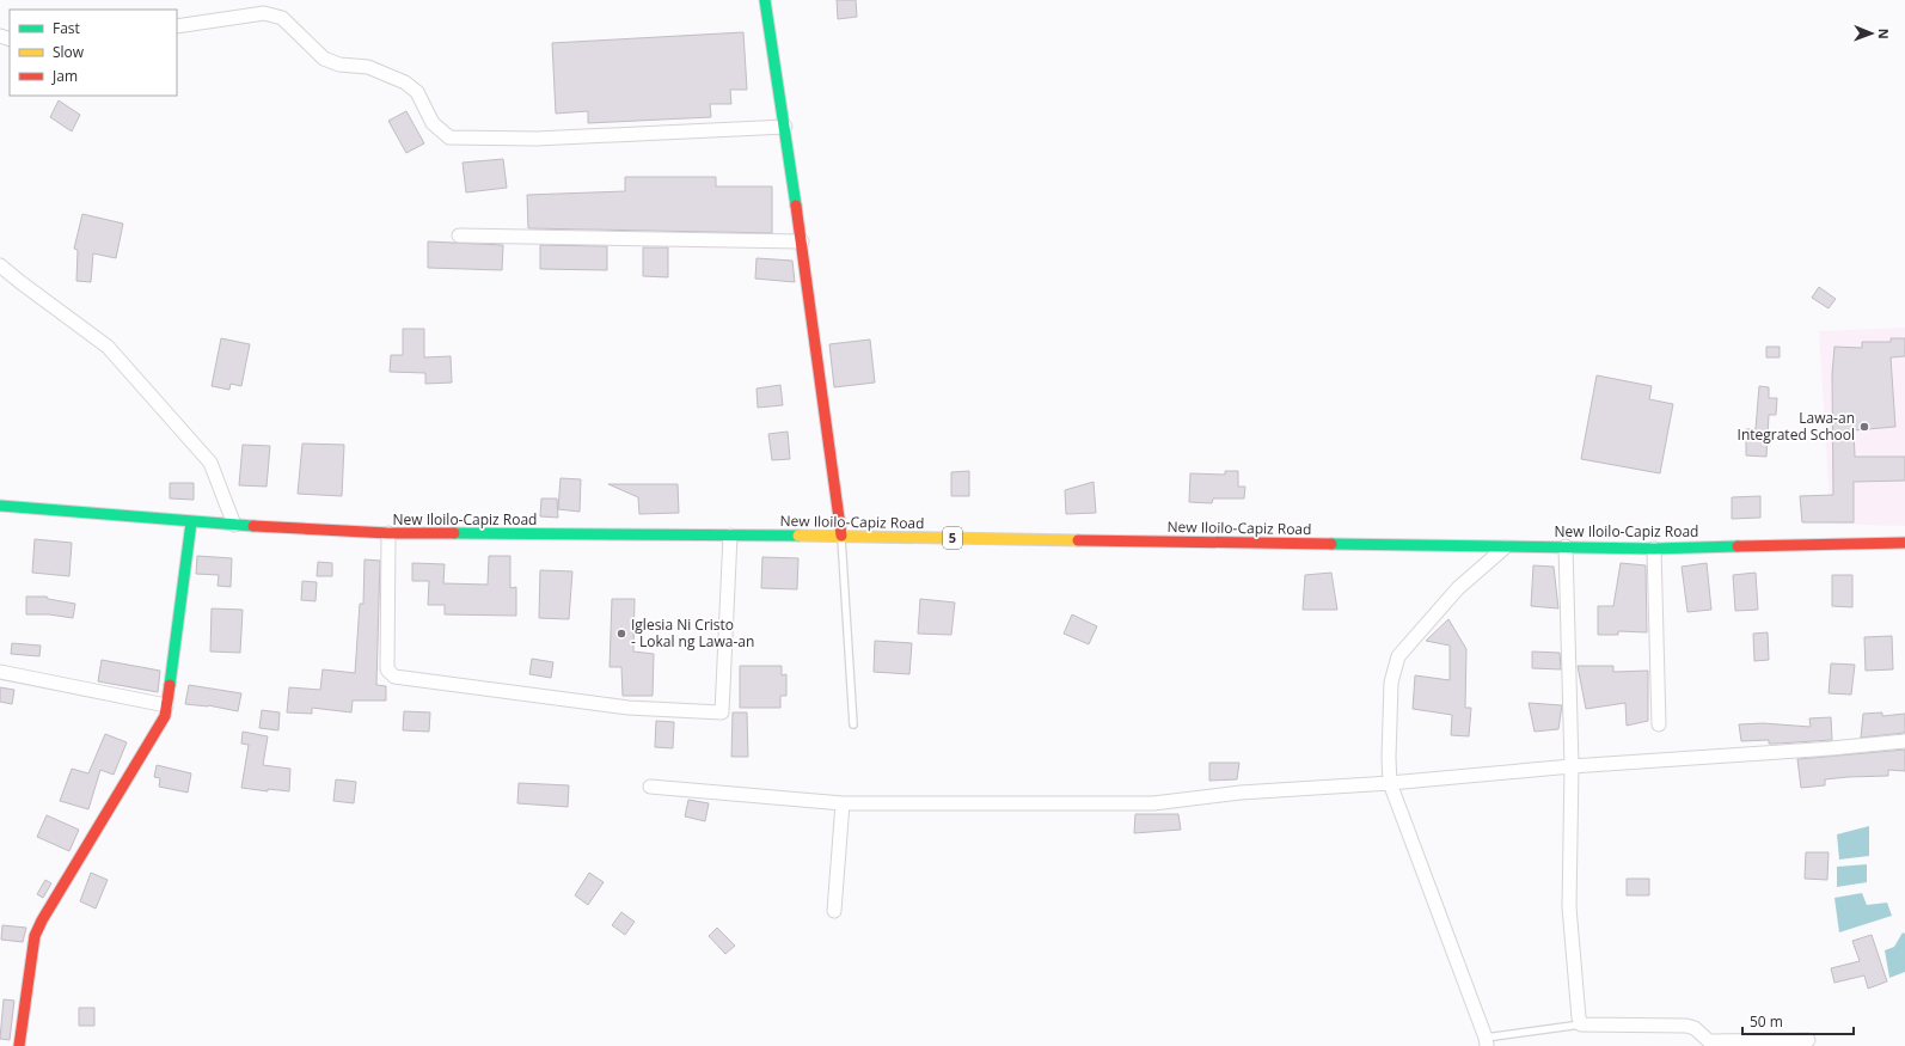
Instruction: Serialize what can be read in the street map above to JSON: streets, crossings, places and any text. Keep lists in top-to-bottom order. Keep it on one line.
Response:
{"streets":{"main road":["New Iloilo-Capiz Road","5"]},"places":["Lawa-an Integrated School","Iglesia Ni Cristo - Lokal ng Lawa-an"],"legend":["Fast","Slow","Jam"],"scale_bar":"50 m","north":"right"}
